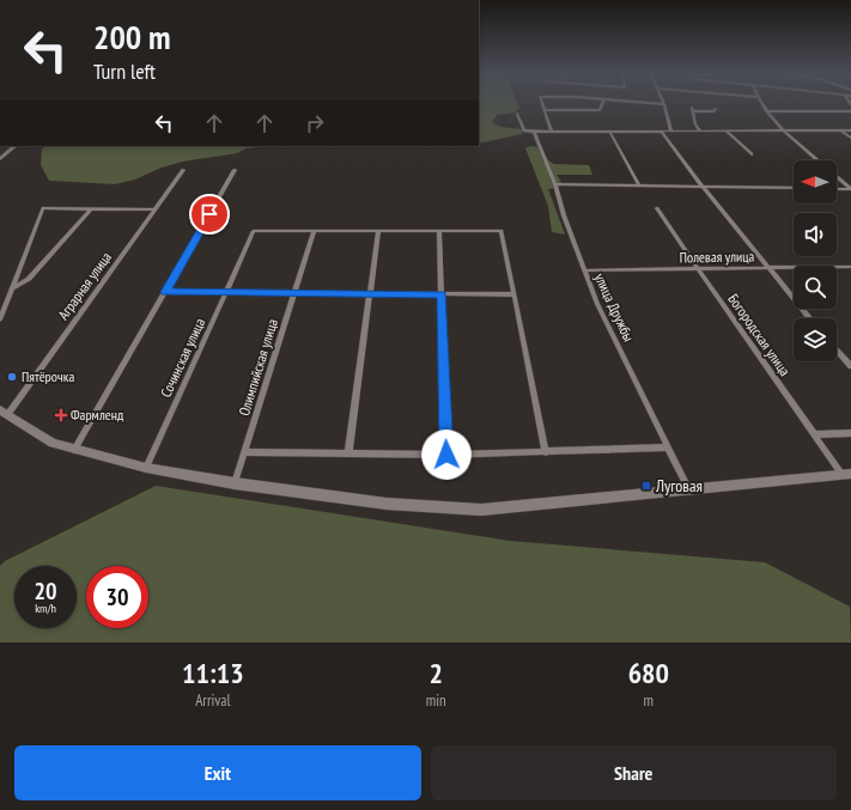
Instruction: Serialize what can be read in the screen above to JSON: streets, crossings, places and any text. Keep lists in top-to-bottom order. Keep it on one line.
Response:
{"streets":{"street":["Полевая улица","Аграрная улица","улица Дружбы","Богородская улица","Сочинская улица","Олимпийская улица"]},"crossings":[["Полевая улица","улица Дружбы"],["Полевая улица","Богородская улица"],["Сочинская улица","Олимпийская улица"]],"places":{"other":["Пятёрочка"],"health":["Фармленд"],"transit":["Луговая"]},"north":"left","page":{"turn":["200 m","Turn left"],"speed":"20 km/h","limit":"30","eta":["11:13","Arrival","2","min","680","m"],"buttons":["Exit","Share"]}}
